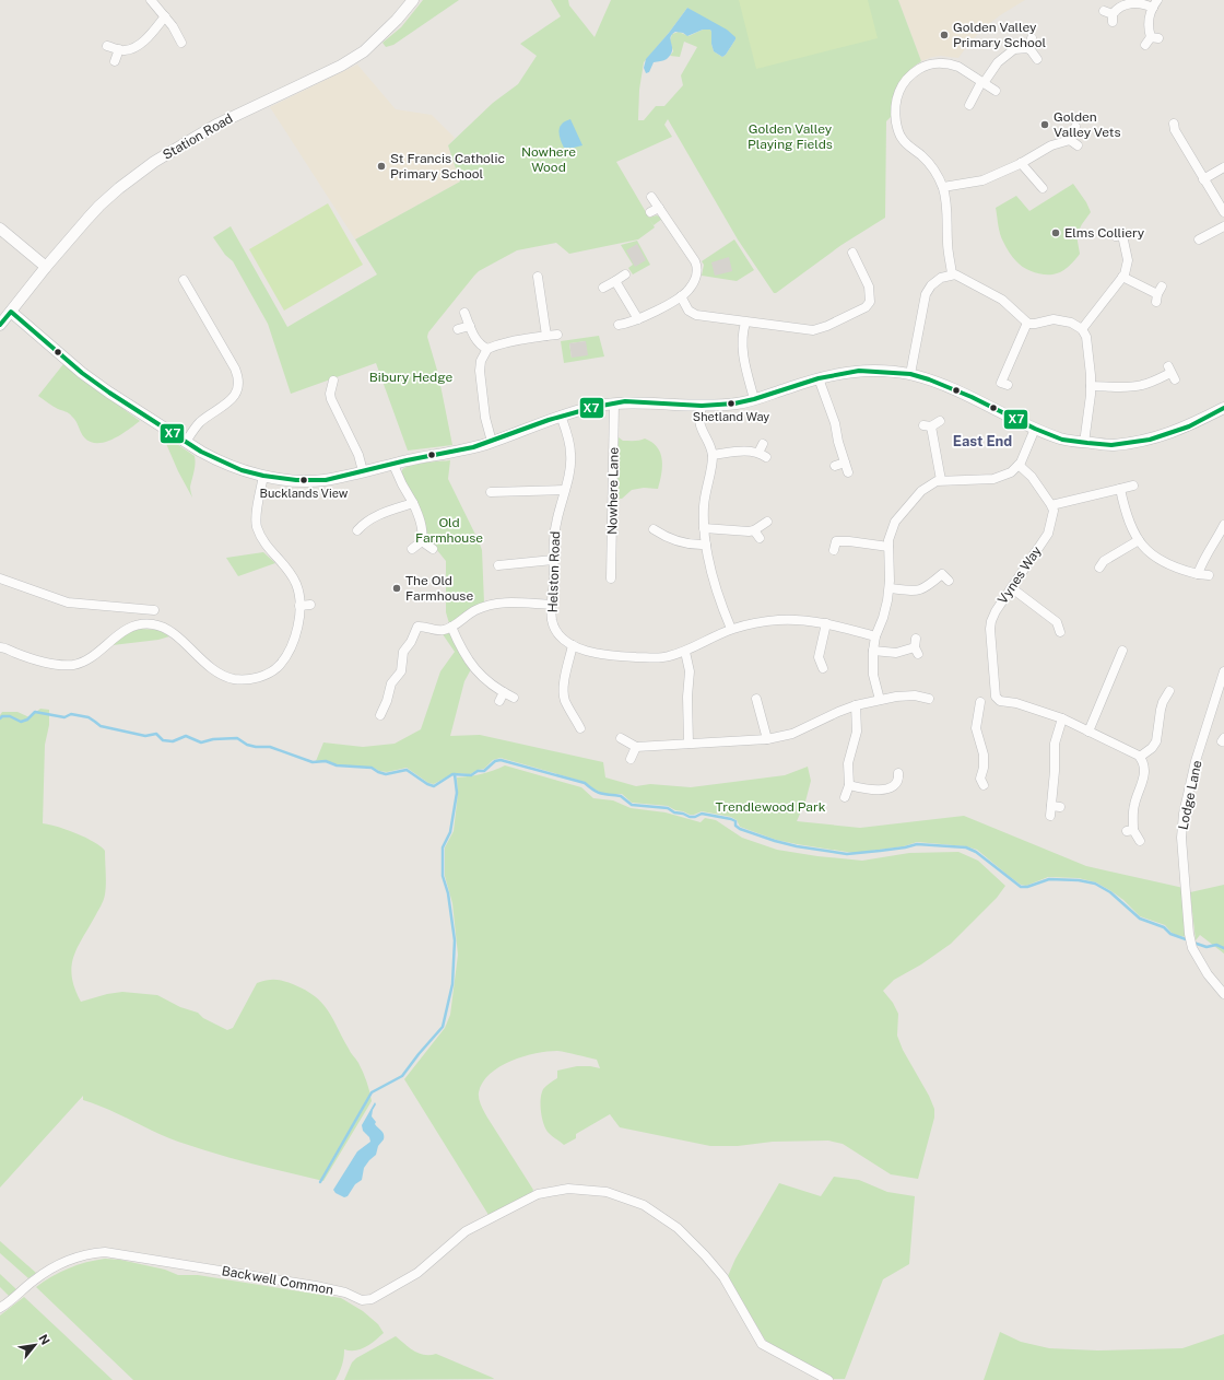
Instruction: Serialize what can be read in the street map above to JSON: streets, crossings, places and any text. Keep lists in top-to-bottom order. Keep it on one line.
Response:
{"streets":{"street":["Station Road","Nowhere Lane","Helston Road","Vynes Way","Lodge Lane","Backwell Common"]},"districts":["East End"],"parks":["Golden Valley Playing Fields","Nowhere Wood","Bibury Hedge","Old Farmhouse","Trendlewood Park"],"places":["Golden Valley Primary School","Golden Valley Vets","St Francis Catholic Primary School","Elms Colliery","Shetland Way","Bucklands View","The Old Farmhouse"],"lines":["transit line X7"],"north":"top right"}
